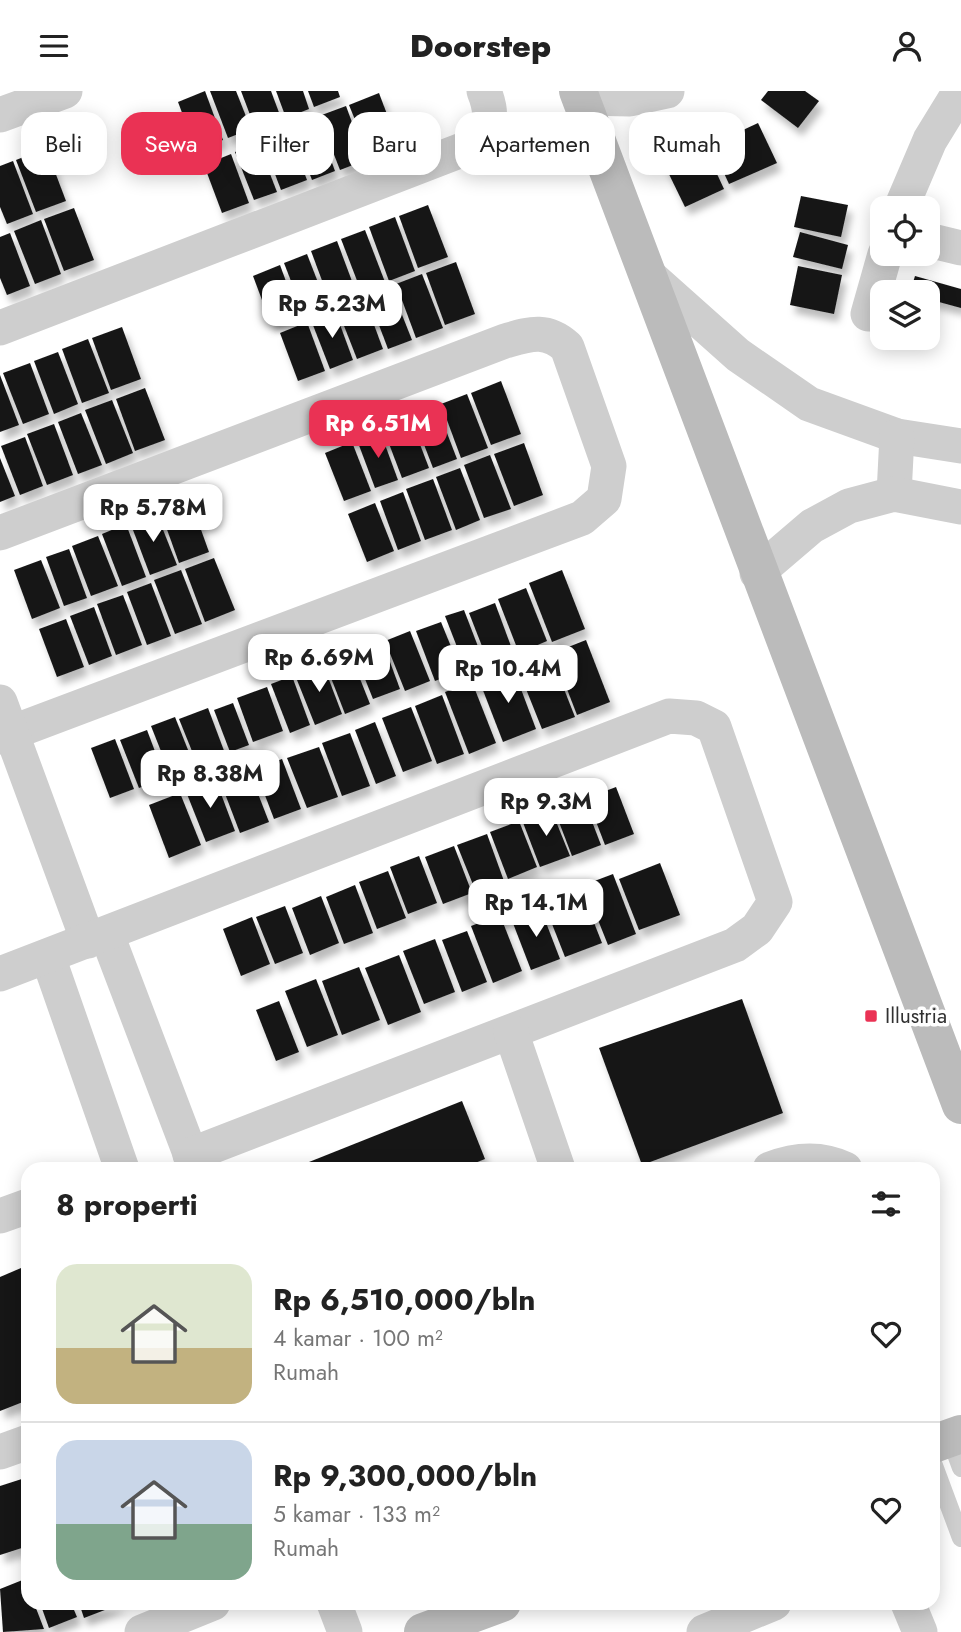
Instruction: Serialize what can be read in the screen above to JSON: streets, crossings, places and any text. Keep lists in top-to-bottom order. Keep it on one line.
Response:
{"places":{"transit":["Illustria"]},"page":{"header":"Doorstep","chip":["Beli","Sewa","Filter","Baru","Apartemen","Rumah"],"price":["Rp 5.23M","Rp 6.51M","Rp 5.78M","Rp 6.69M","Rp 10.4M","Rp 8.38M","Rp 9.3M","Rp 14.1M"],"heading":"8 properti","list":[{"name":"Rp 6,510,000/bln","note":"4 kamar · 100 m² · Rumah"},{"name":"Rp 9,300,000/bln","note":"5 kamar · 133 m² · Rumah"}]}}
